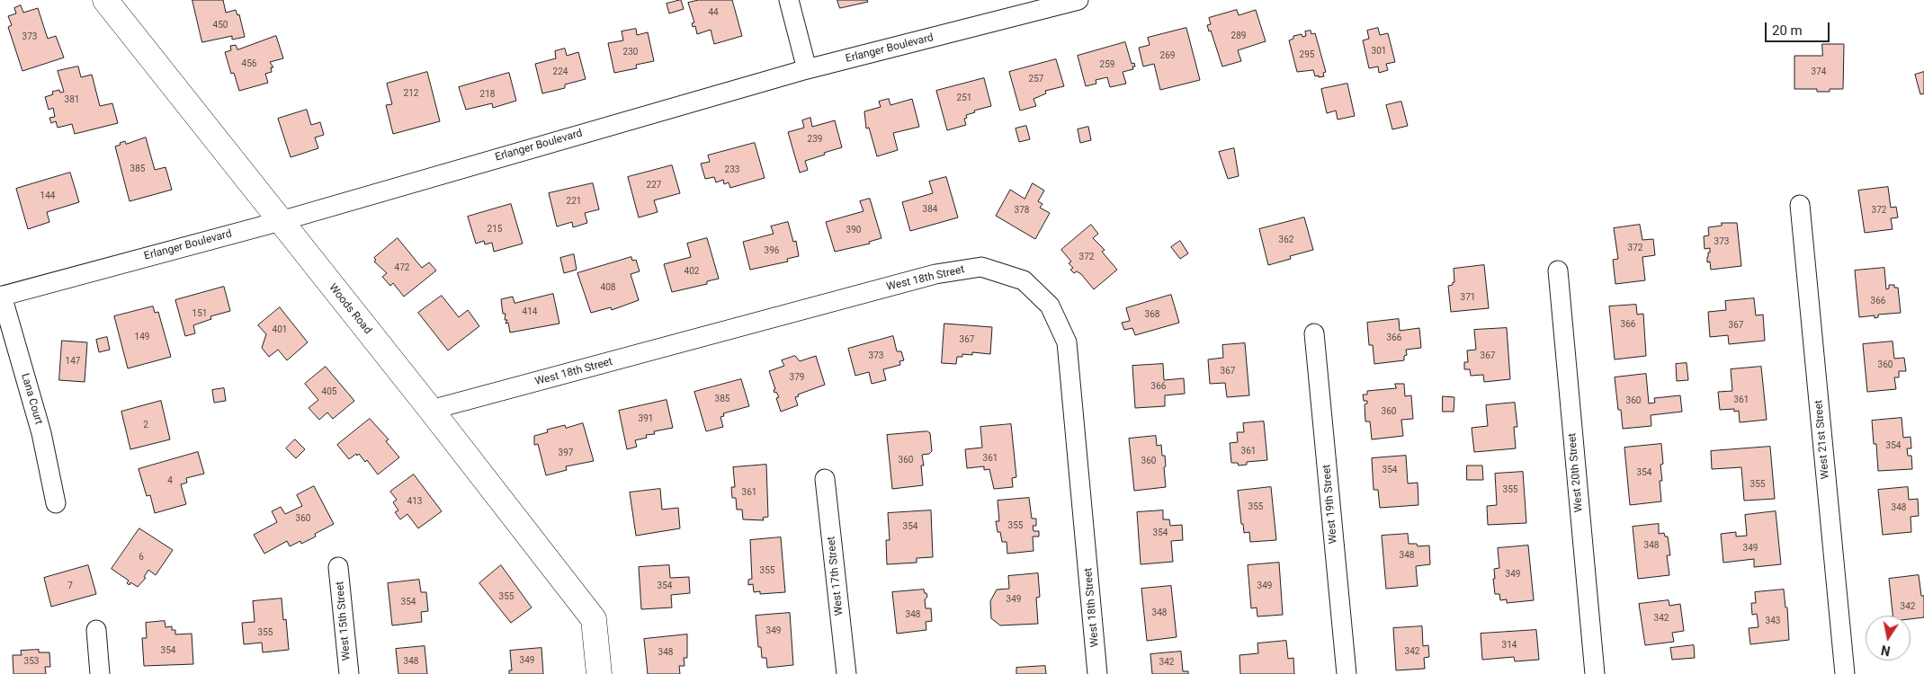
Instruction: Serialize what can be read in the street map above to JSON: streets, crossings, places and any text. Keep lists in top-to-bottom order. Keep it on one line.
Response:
{"streets":{"street":["Erlanger Boulevard","West 18th Street","Woods Road","Lana Court","West 21st Street","West 20th Street","West 19th Street","West 17th Street","West 15th Street"]},"crossings":[["Erlanger Boulevard","Woods Road"],["Erlanger Boulevard","Lana Court"],["West 18th Street","Woods Road"]],"house_numbers":["44","450","289","373","301","230","295","269","456","259","224","374","257","212","218","251","381","239","385","233","227","144","221","384","378","372","215","390","362","373","372","396","372","472","402","408","371","366","414","151","368","366","367","401","149","366","367","373","367","147","360","367","379","366","405","385","361","360","360","391","2","354","361","397","361","360","360","354","354","4","355","355","361","413","355","348","360","355","354","354","348","349","348","6","355","349","7","354","349","355","349","354","342","348","348","342","343","349","355","314","354","342","348","349","353","348","342"],"scale_bar":"20 m","north":"bottom"}
